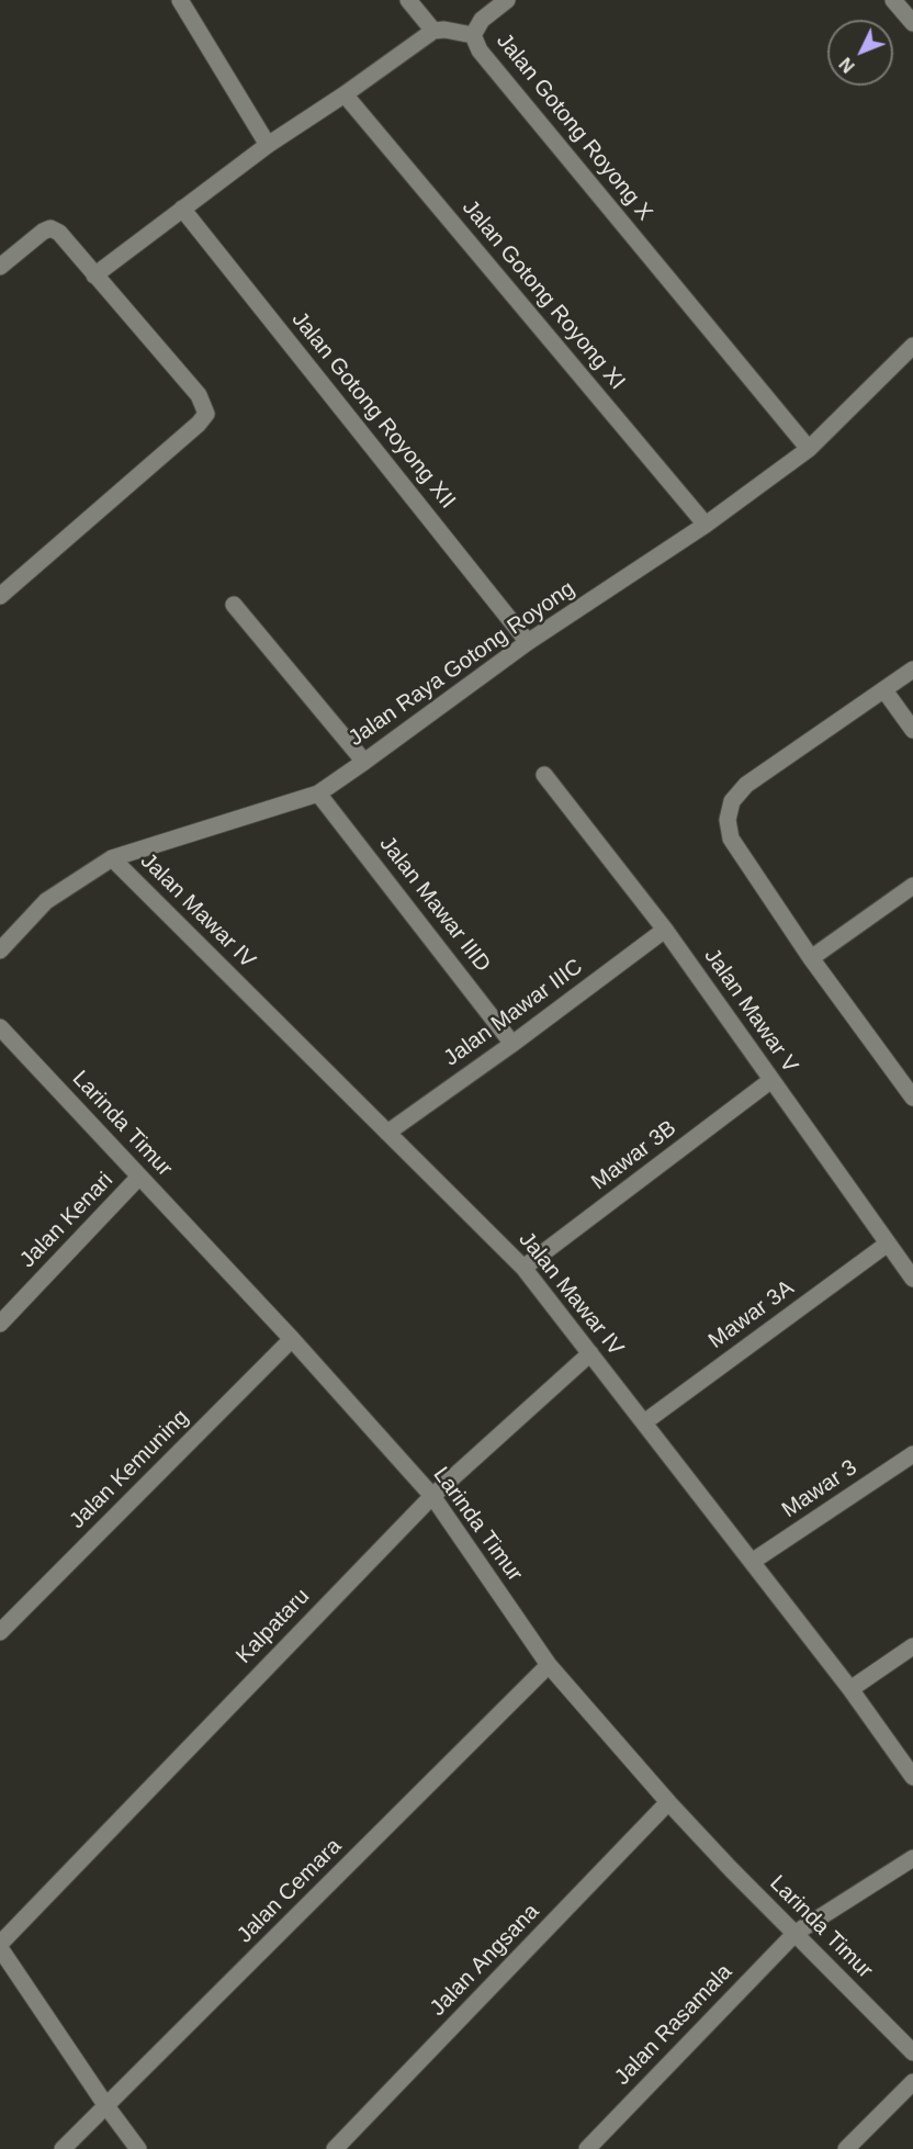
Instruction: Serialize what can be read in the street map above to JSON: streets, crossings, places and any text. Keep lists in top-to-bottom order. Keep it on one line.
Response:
{"streets":{"street":["Jalan Gotong Royong X","Jalan Gotong Royong XI","Jalan Gotong Royong XII","Jalan Raya Gotong Royong","Jalan Mawar IIID","Jalan Mawar IV","Jalan Mawar V","Jalan Mawar IIIC","Larinda Timur","Mawar 3B","Jalan Kenari","Mawar 3A","Jalan Kemuning","Mawar 3","Kalpataru","Jalan Cemara","Jalan Angsana","Jalan Rasamala"]},"crossings":[["Jalan Gotong Royong X","Jalan Raya Gotong Royong"],["Jalan Gotong Royong XI","Jalan Raya Gotong Royong"],["Jalan Gotong Royong XII","Jalan Raya Gotong Royong"],["Jalan Raya Gotong Royong","Jalan Mawar IIID"],["Jalan Raya Gotong Royong","Jalan Mawar IV"],["Jalan Mawar IIID","Jalan Mawar IIIC"],["Jalan Mawar IV","Jalan Mawar IIIC"],["Jalan Mawar IV","Mawar 3B"],["Jalan Mawar IV","Mawar 3A"],["Jalan Mawar IV","Mawar 3"],["Jalan Mawar IV","Kalpataru"],["Jalan Mawar V","Jalan Mawar IIIC"],["Jalan Mawar V","Mawar 3B"],["Jalan Mawar V","Mawar 3A"],["Larinda Timur","Jalan Kenari"],["Larinda Timur","Jalan Kemuning"],["Larinda Timur","Kalpataru"],["Larinda Timur","Jalan Cemara"],["Larinda Timur","Jalan Angsana"],["Larinda Timur","Jalan Rasamala"]],"north":"bottom left"}
